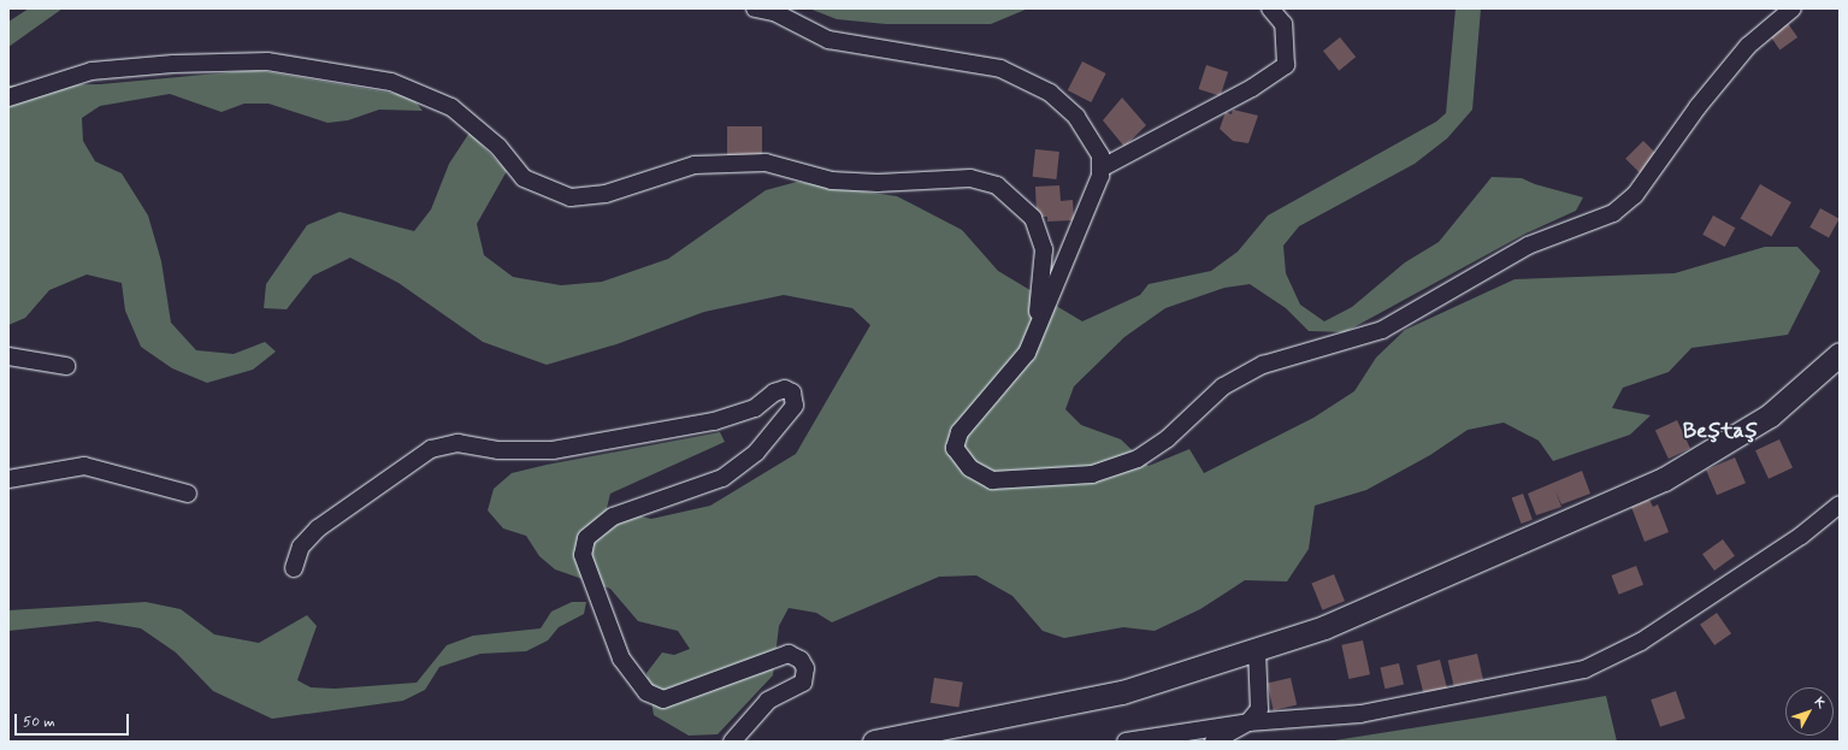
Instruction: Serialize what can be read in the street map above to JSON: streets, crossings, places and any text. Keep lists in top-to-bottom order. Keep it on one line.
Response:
{"districts":["Beştaş"],"scale_bar":"50 m","north":"top right"}
